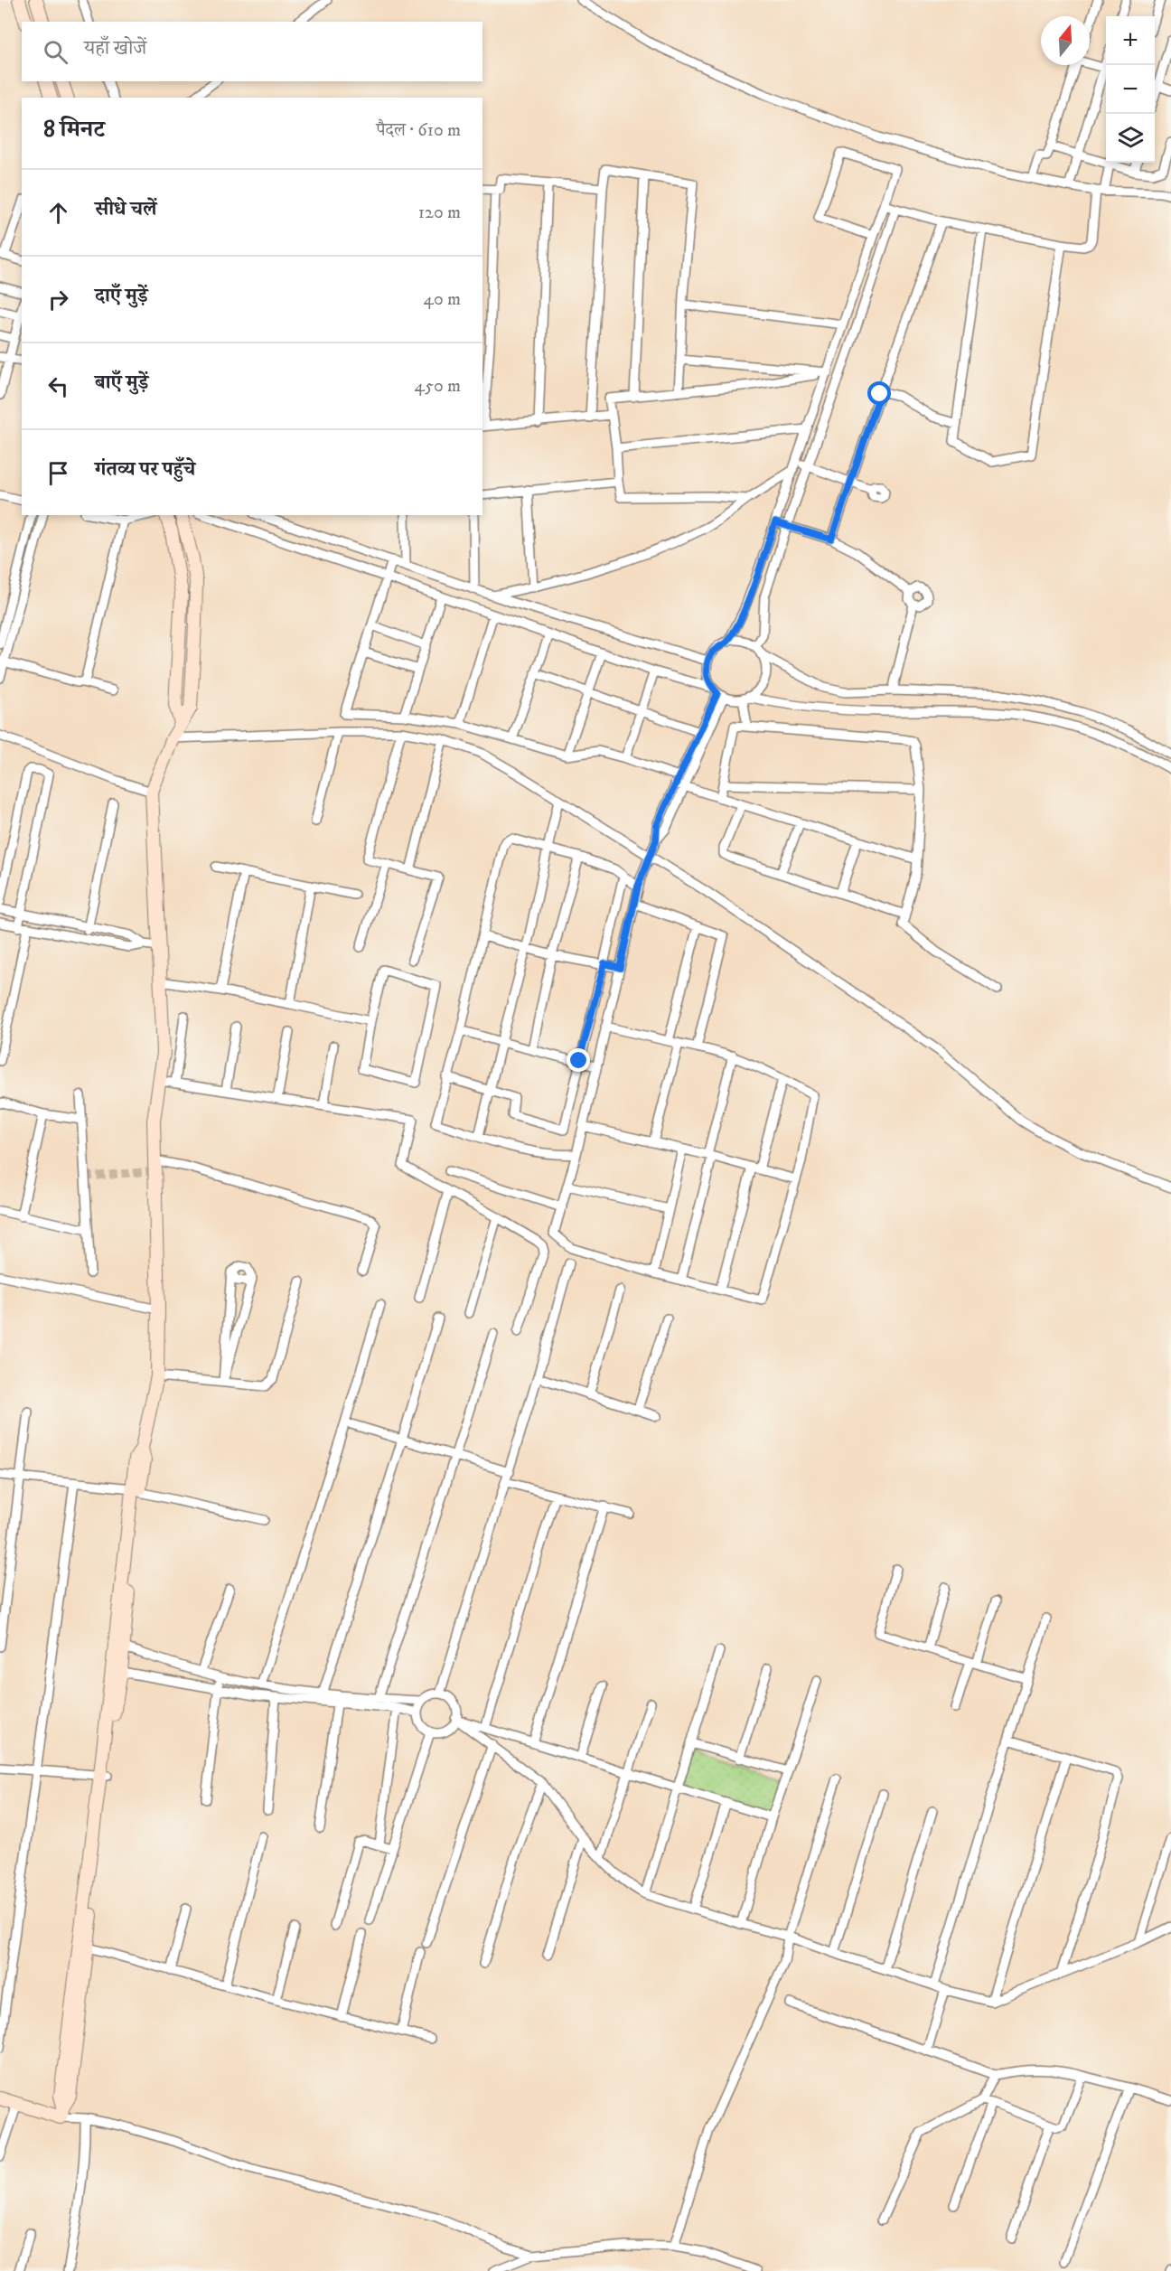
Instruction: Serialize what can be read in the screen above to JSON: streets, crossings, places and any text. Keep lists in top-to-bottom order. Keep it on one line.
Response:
{"north":"top","page":{"map_buttons":["+","−"],"search":"यहाँ खोजें","heading":["8 मिनट","पैदल · 610 m"],"list":[["सीधे चलें","120 m"],["दाएँ मुड़ें","40 m"],["बाएँ मुड़ें","450 m"],"गंतव्य पर पहुँचे"]}}
